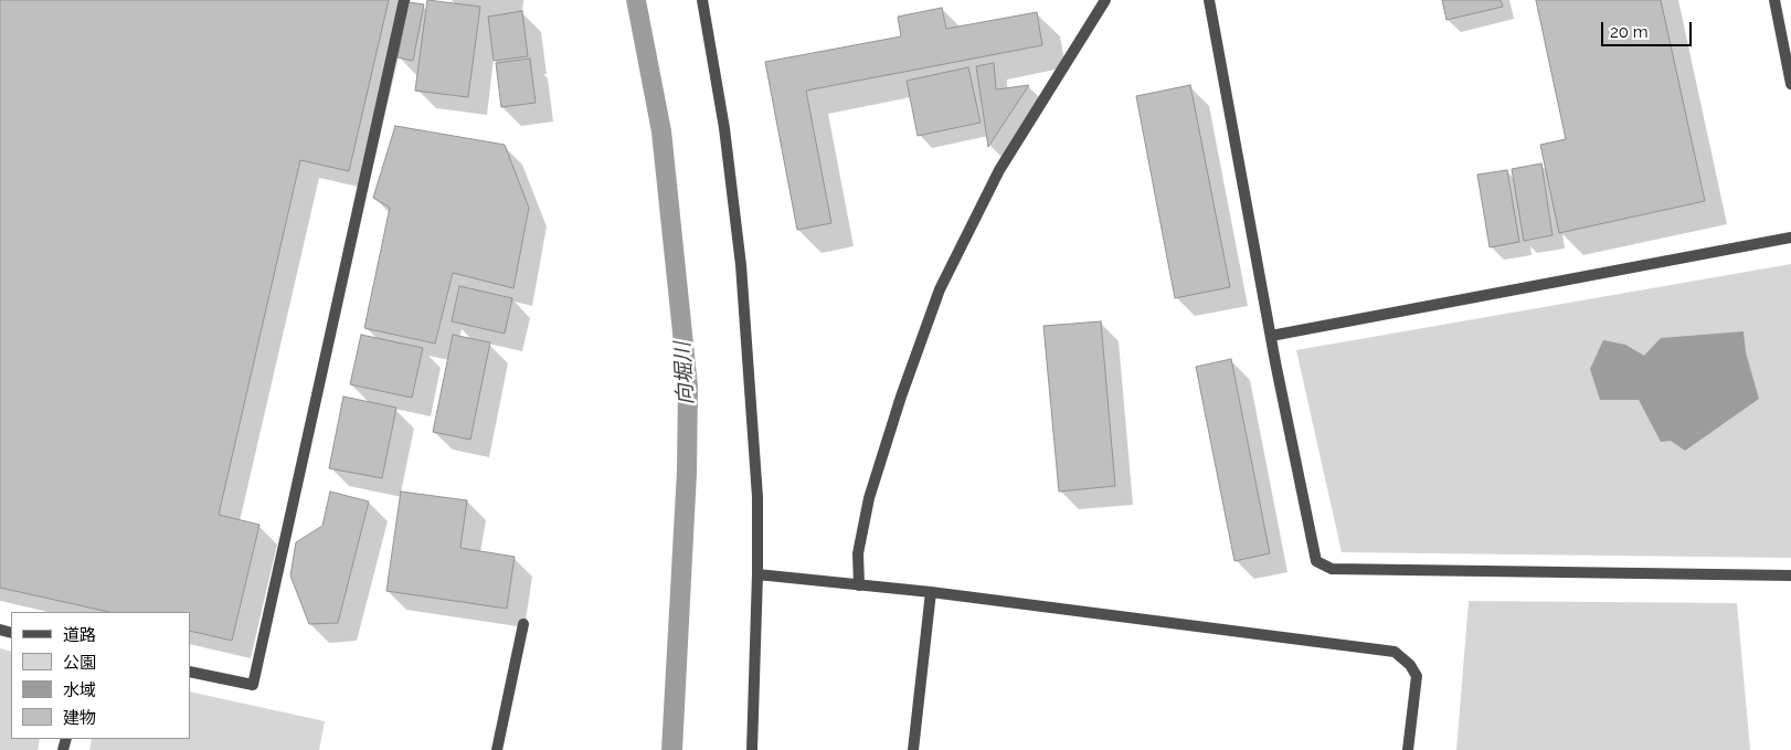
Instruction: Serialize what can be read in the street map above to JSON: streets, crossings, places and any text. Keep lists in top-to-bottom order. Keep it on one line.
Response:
{"water":["向堀川"],"legend":["道路","公園","水域","建物"],"scale_bar":"20 m"}
